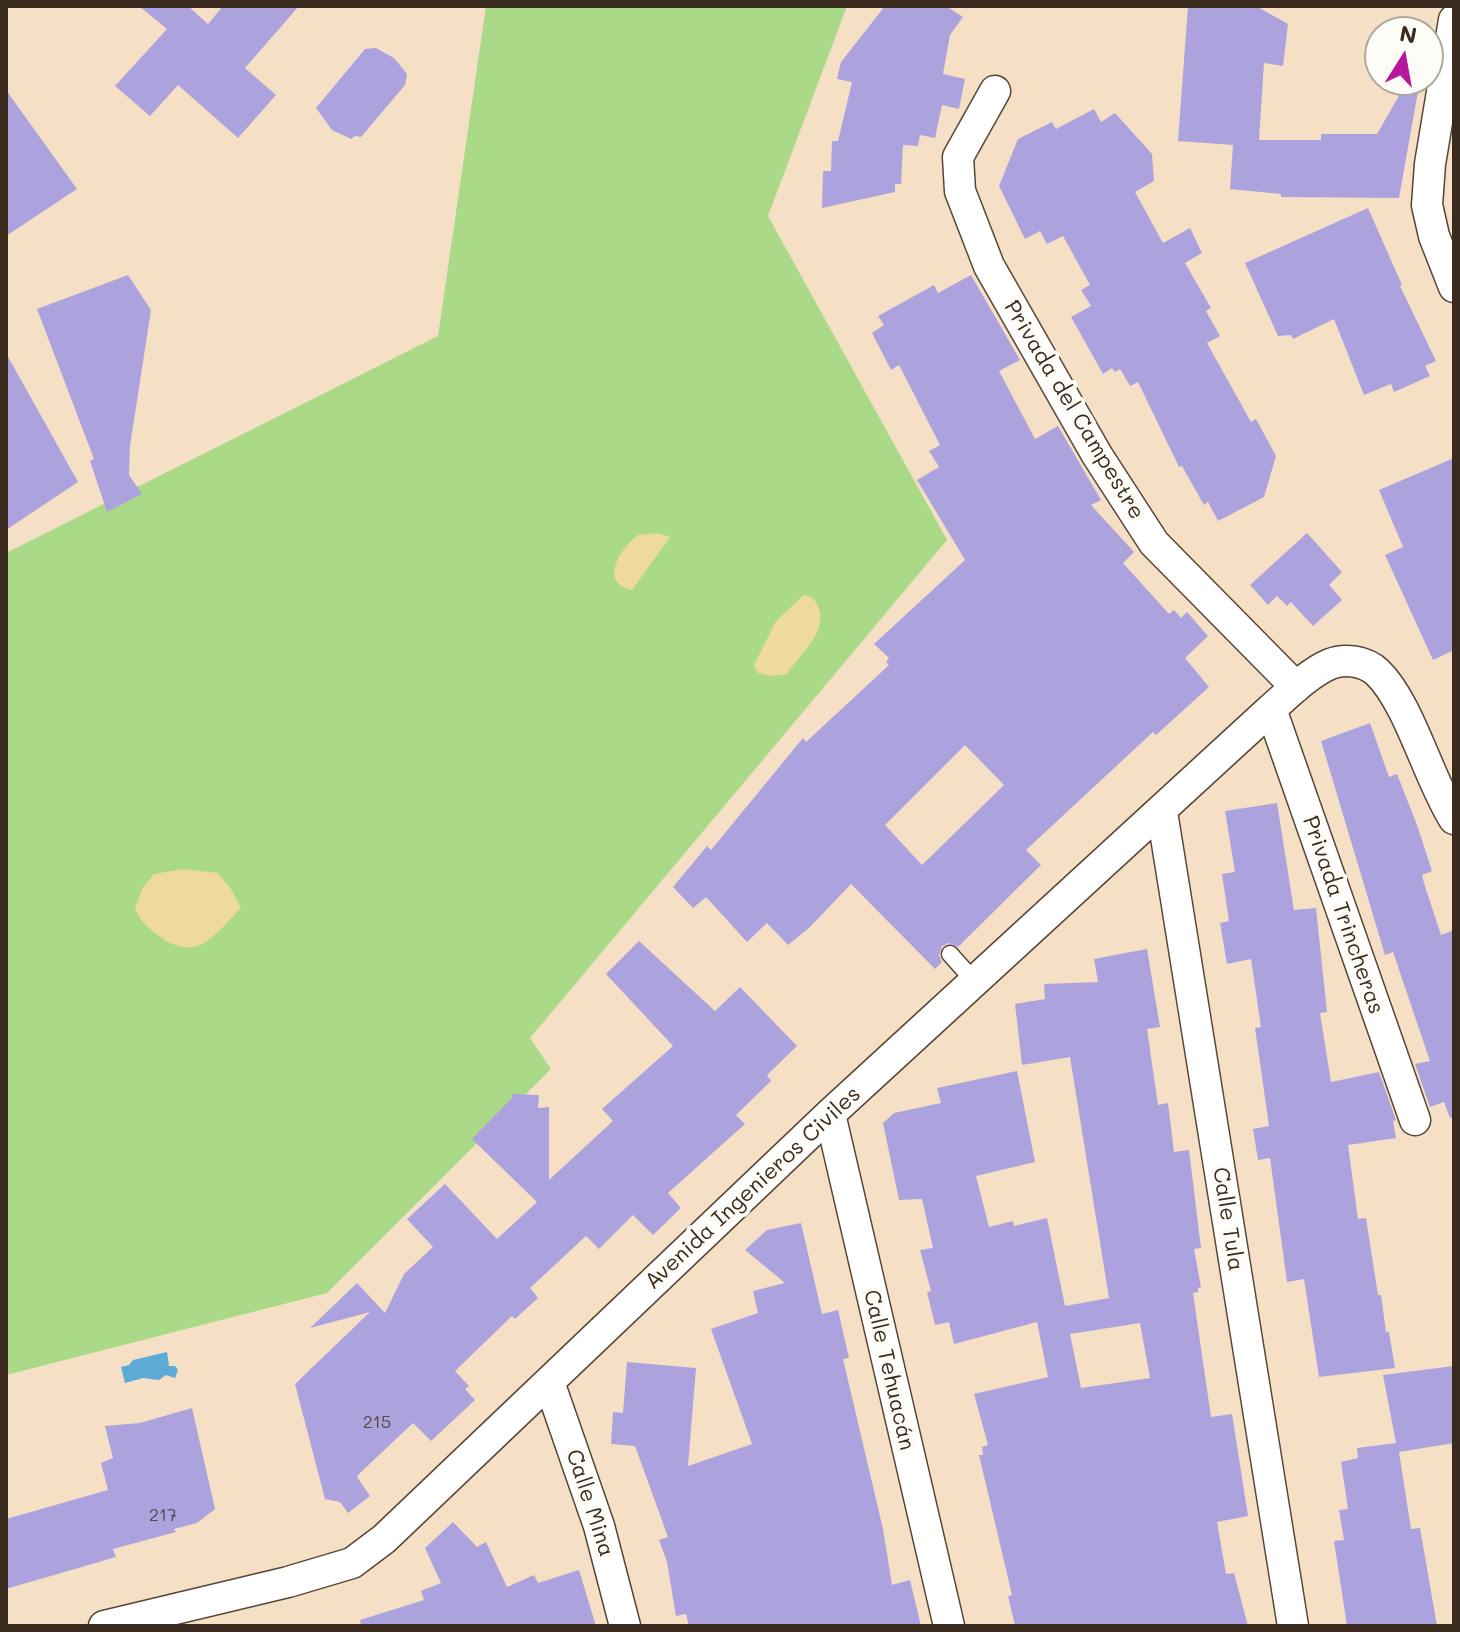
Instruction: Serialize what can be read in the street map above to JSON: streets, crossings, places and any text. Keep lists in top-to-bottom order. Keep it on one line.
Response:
{"streets":{"street":["Privada del Campestre","Privada Trincheras","Avenida Ingenieros Civiles","Calle Tula","Calle Tehuacán","Calle Mina"]},"crossings":[["Privada del Campestre","Avenida Ingenieros Civiles"],["Privada Trincheras","Avenida Ingenieros Civiles"],["Avenida Ingenieros Civiles","Calle Tula"],["Avenida Ingenieros Civiles","Calle Tehuacán"],["Avenida Ingenieros Civiles","Calle Mina"]],"house_numbers":["215","217"],"north":"top"}
